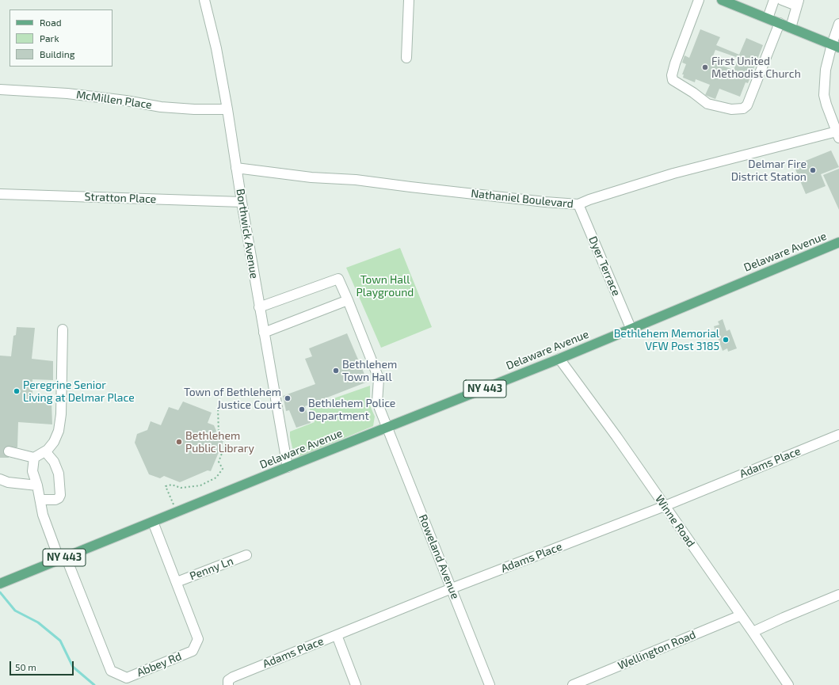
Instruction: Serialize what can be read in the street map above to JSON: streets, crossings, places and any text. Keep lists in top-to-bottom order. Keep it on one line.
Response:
{"streets":{"main road":["Delaware Avenue","NY 443"],"street":["McMillen Place","Stratton Place","Nathaniel Boulevard","Borthwick Avenue","Dyer Terrace","Adams Place","Winne Road","Roweland Avenue","Penny Ln","Wellington Road","Abbey Rd"]},"crossings":[["McMillen Place","Borthwick Avenue"],["Stratton Place","Borthwick Avenue"],["Nathaniel Boulevard","Borthwick Avenue"],["Nathaniel Boulevard","Dyer Terrace"],["Borthwick Avenue","Delaware Avenue"],["Borthwick Avenue","Roweland Avenue"],["Delaware Avenue","Dyer Terrace"],["Delaware Avenue","Winne Road"],["Delaware Avenue","Roweland Avenue"],["Delaware Avenue","Abbey Rd"],["Adams Place","Winne Road"],["Adams Place","Roweland Avenue"],["Winne Road","Wellington Road"],["Penny Ln","Abbey Rd"]],"parks":["Town Hall Playground"],"places":["First United Methodist Church","Delmar Fire District Station","Bethlehem Memorial VFW Post 3185","Bethlehem Town Hall","Peregrine Senior Living at Delmar Place","Town of Bethlehem Justice Court","Bethlehem Police Department","Bethlehem Public Library"],"legend":["Road","Park","Building"],"scale_bar":"50 m"}
